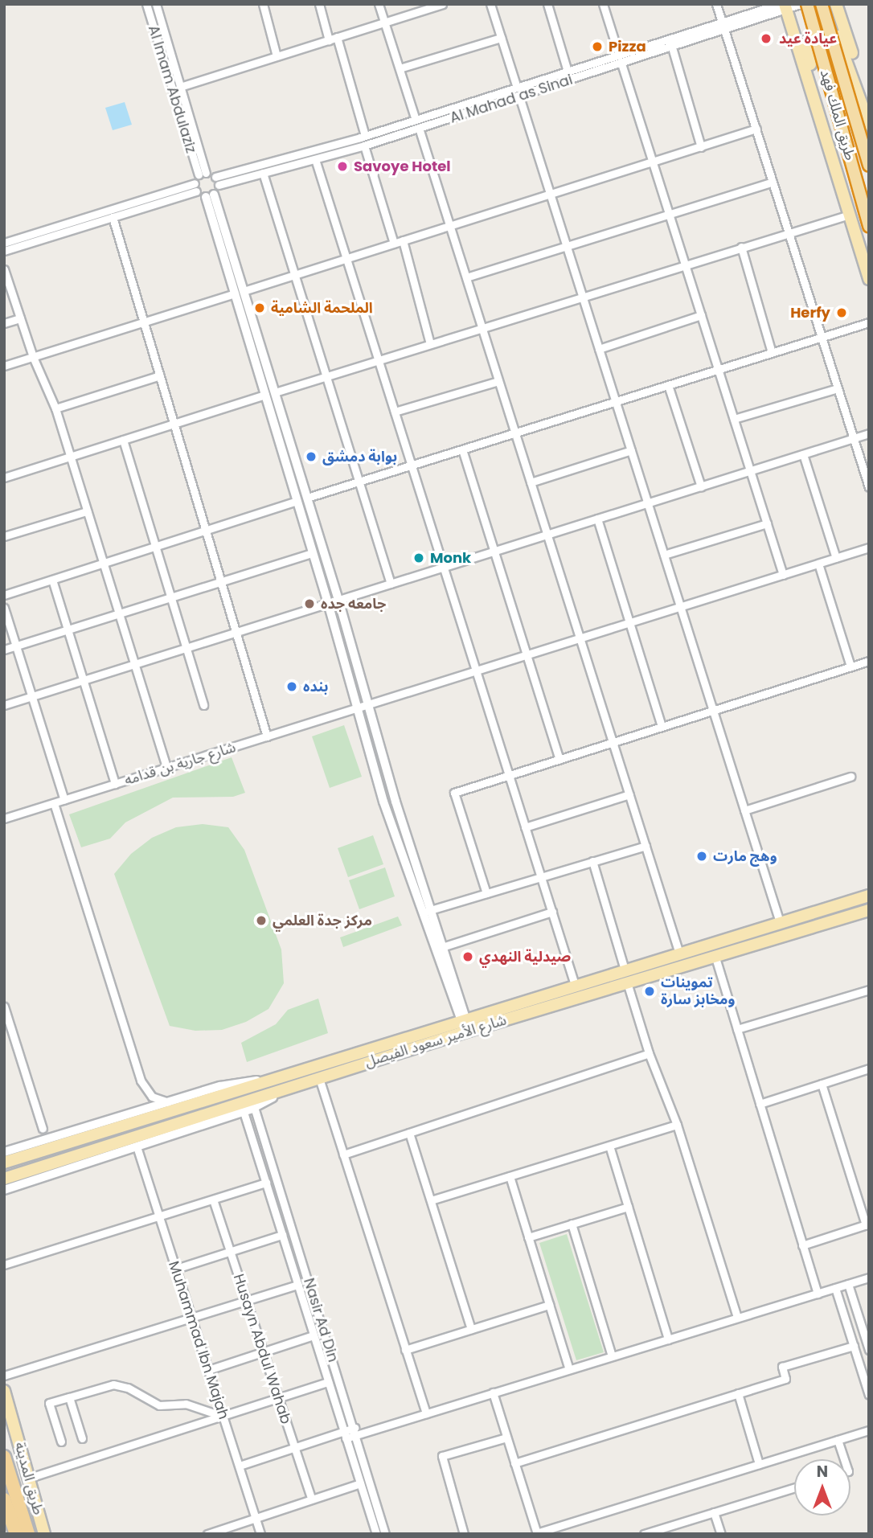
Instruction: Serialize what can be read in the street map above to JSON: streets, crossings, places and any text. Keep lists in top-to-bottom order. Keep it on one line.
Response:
{"streets":{"highway":["طريق الملك فهد"],"main road":["شارع الأمير سعود الفيصل","طريق المدينة"],"street":["Al Imam Abdulaziz","Al Mahad as Sinai","شارع جارية بن قدامه","Nasir Ad Din","Muhammad Ibn Majah","Husayn Abdul Wahab"]},"places":["عيادة عيد","Pizza","Savoye Hotel","الملحمة الشامية","Herfy","بوابة دمشق","Monk","جامعه جده","بنده","وهج مارت","مركز جدة العلمي","صيدلية النهدي","تموينات ومخابز سارة"],"north":"top"}
